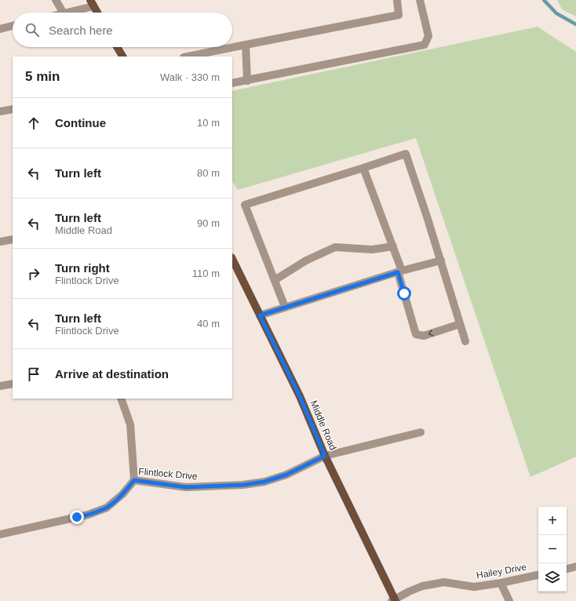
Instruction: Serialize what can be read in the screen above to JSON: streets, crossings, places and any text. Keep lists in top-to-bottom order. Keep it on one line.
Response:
{"streets":{"main road":["Middle Road"],"street":["Flintlock Drive","Hailey Drive"]},"crossings":[["Middle Road","Flintlock Drive"],["Middle Road","Hailey Drive"]],"page":{"search":"Search here","heading":["5 min","Walk · 330 m"],"list":[["Continue","10 m"],["Turn left","80 m"],["Turn left","Middle Road","90 m"],["Turn right","Flintlock Drive","110 m"],["Turn left","Flintlock Drive","40 m"],"Arrive at destination"],"map_buttons":["+","−"]}}
